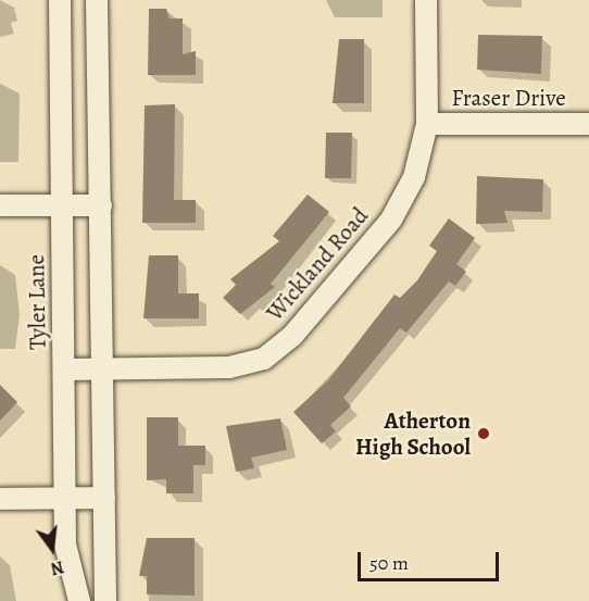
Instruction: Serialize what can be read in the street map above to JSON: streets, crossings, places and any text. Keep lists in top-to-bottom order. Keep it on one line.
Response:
{"streets":{"street":["Fraser Drive","Wickland Road","Tyler Lane"]},"crossings":[["Fraser Drive","Wickland Road"],["Wickland Road","Tyler Lane"]],"places":["Atherton High School"],"scale_bar":"50 m","north":"bottom"}
